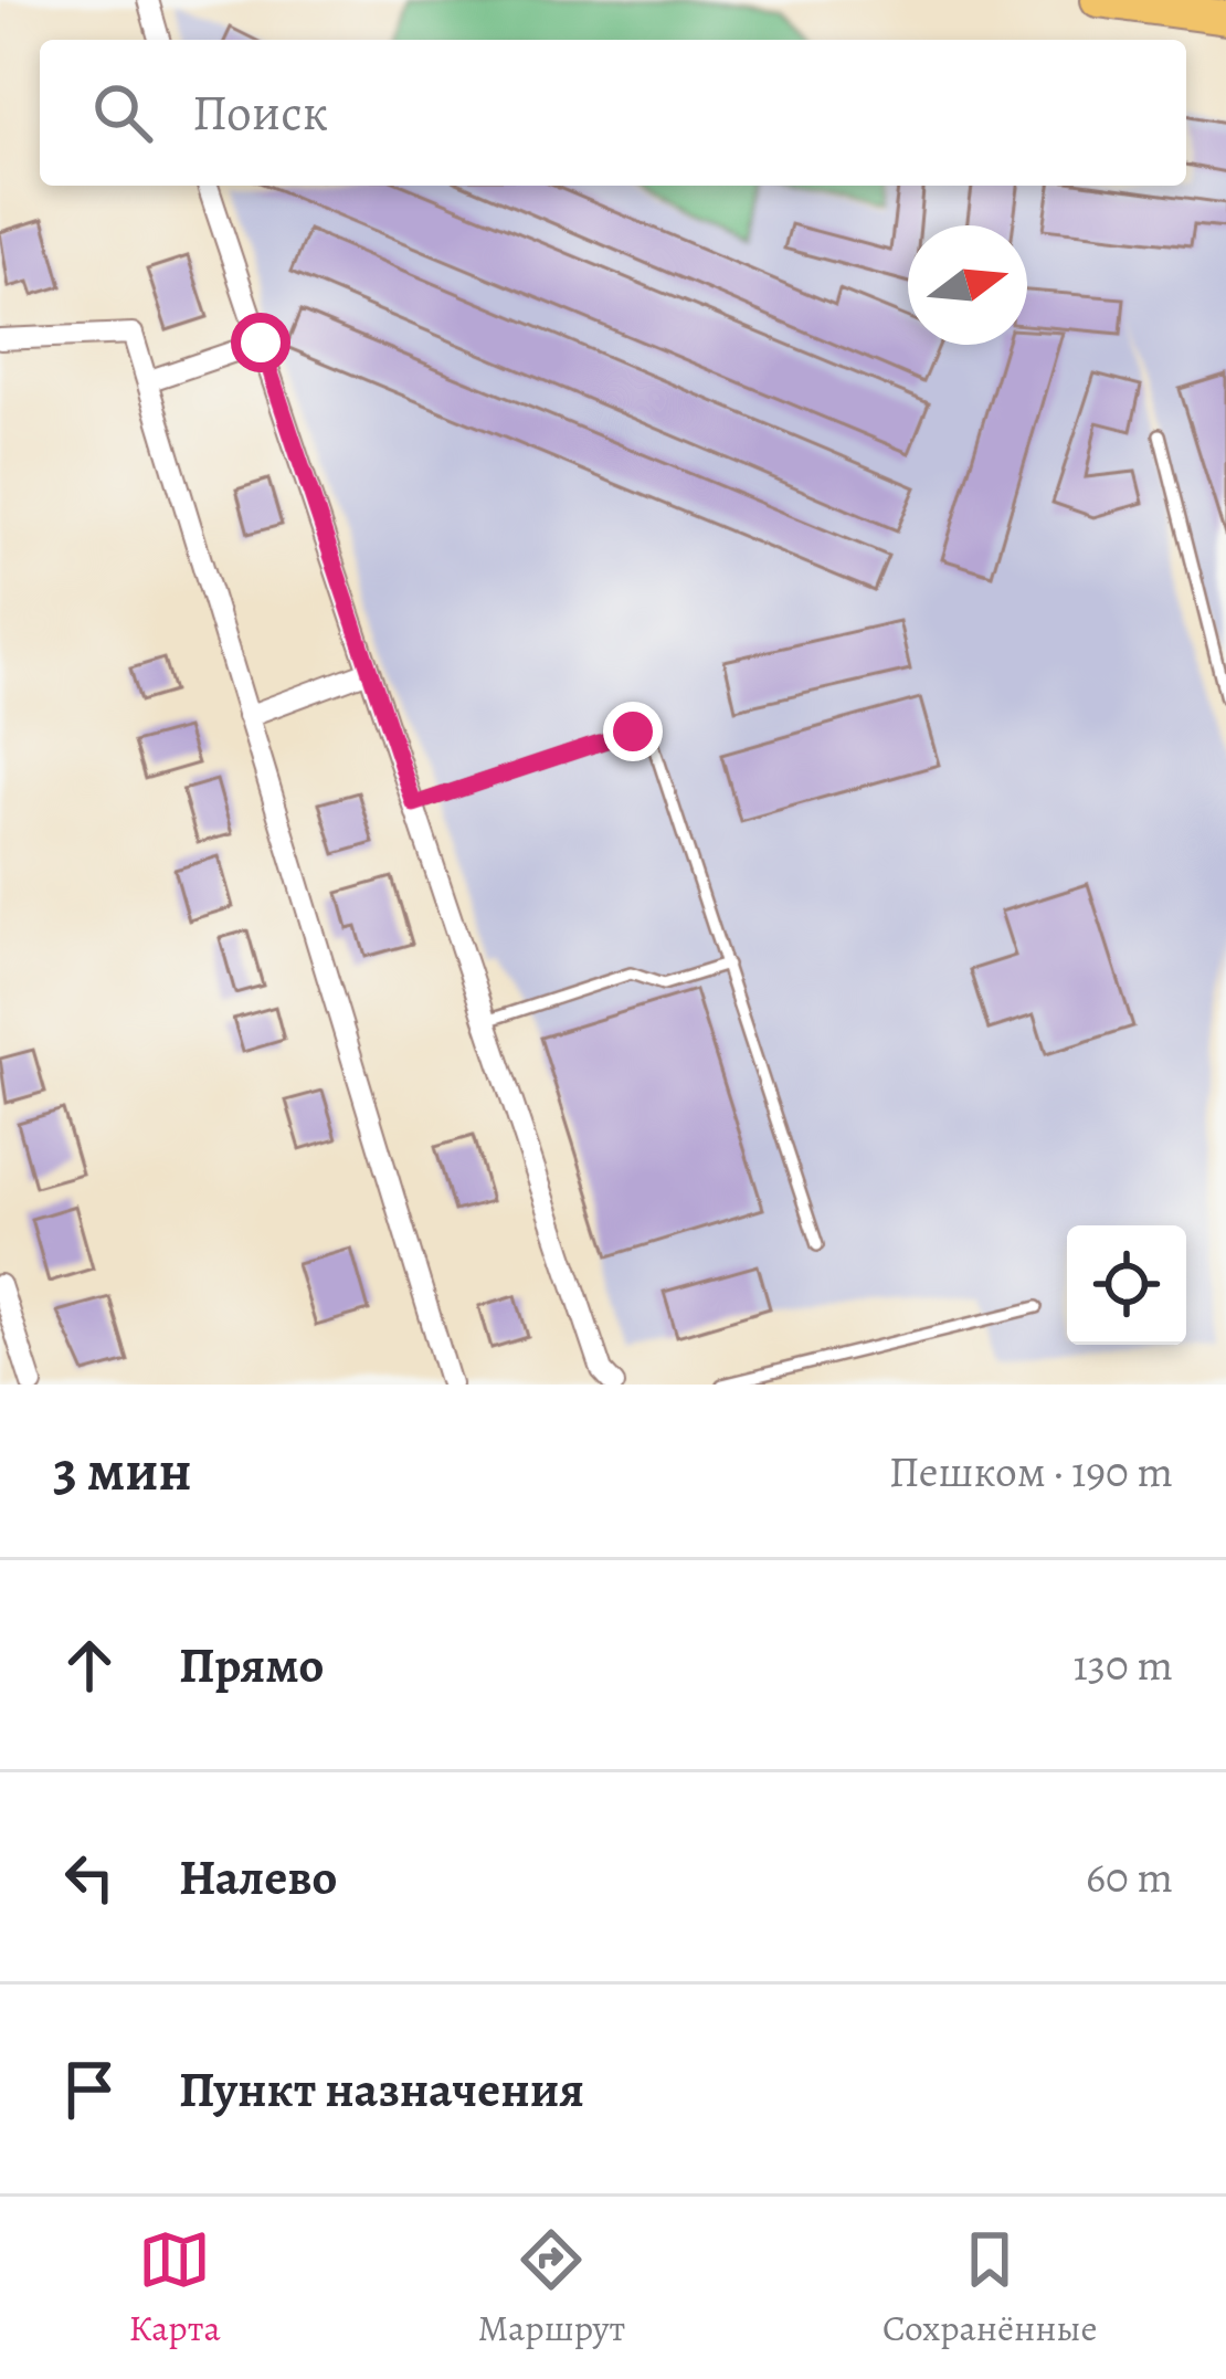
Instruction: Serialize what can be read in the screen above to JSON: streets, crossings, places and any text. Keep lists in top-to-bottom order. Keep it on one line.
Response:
{"north":"right","page":{"search":"Поиск","heading":["3 мин","Пешком · 190 m"],"list":[["Прямо","130 m"],["Налево","60 m"],"Пункт назначения"],"nav":["Карта","Маршрут","Сохранённые"]}}
